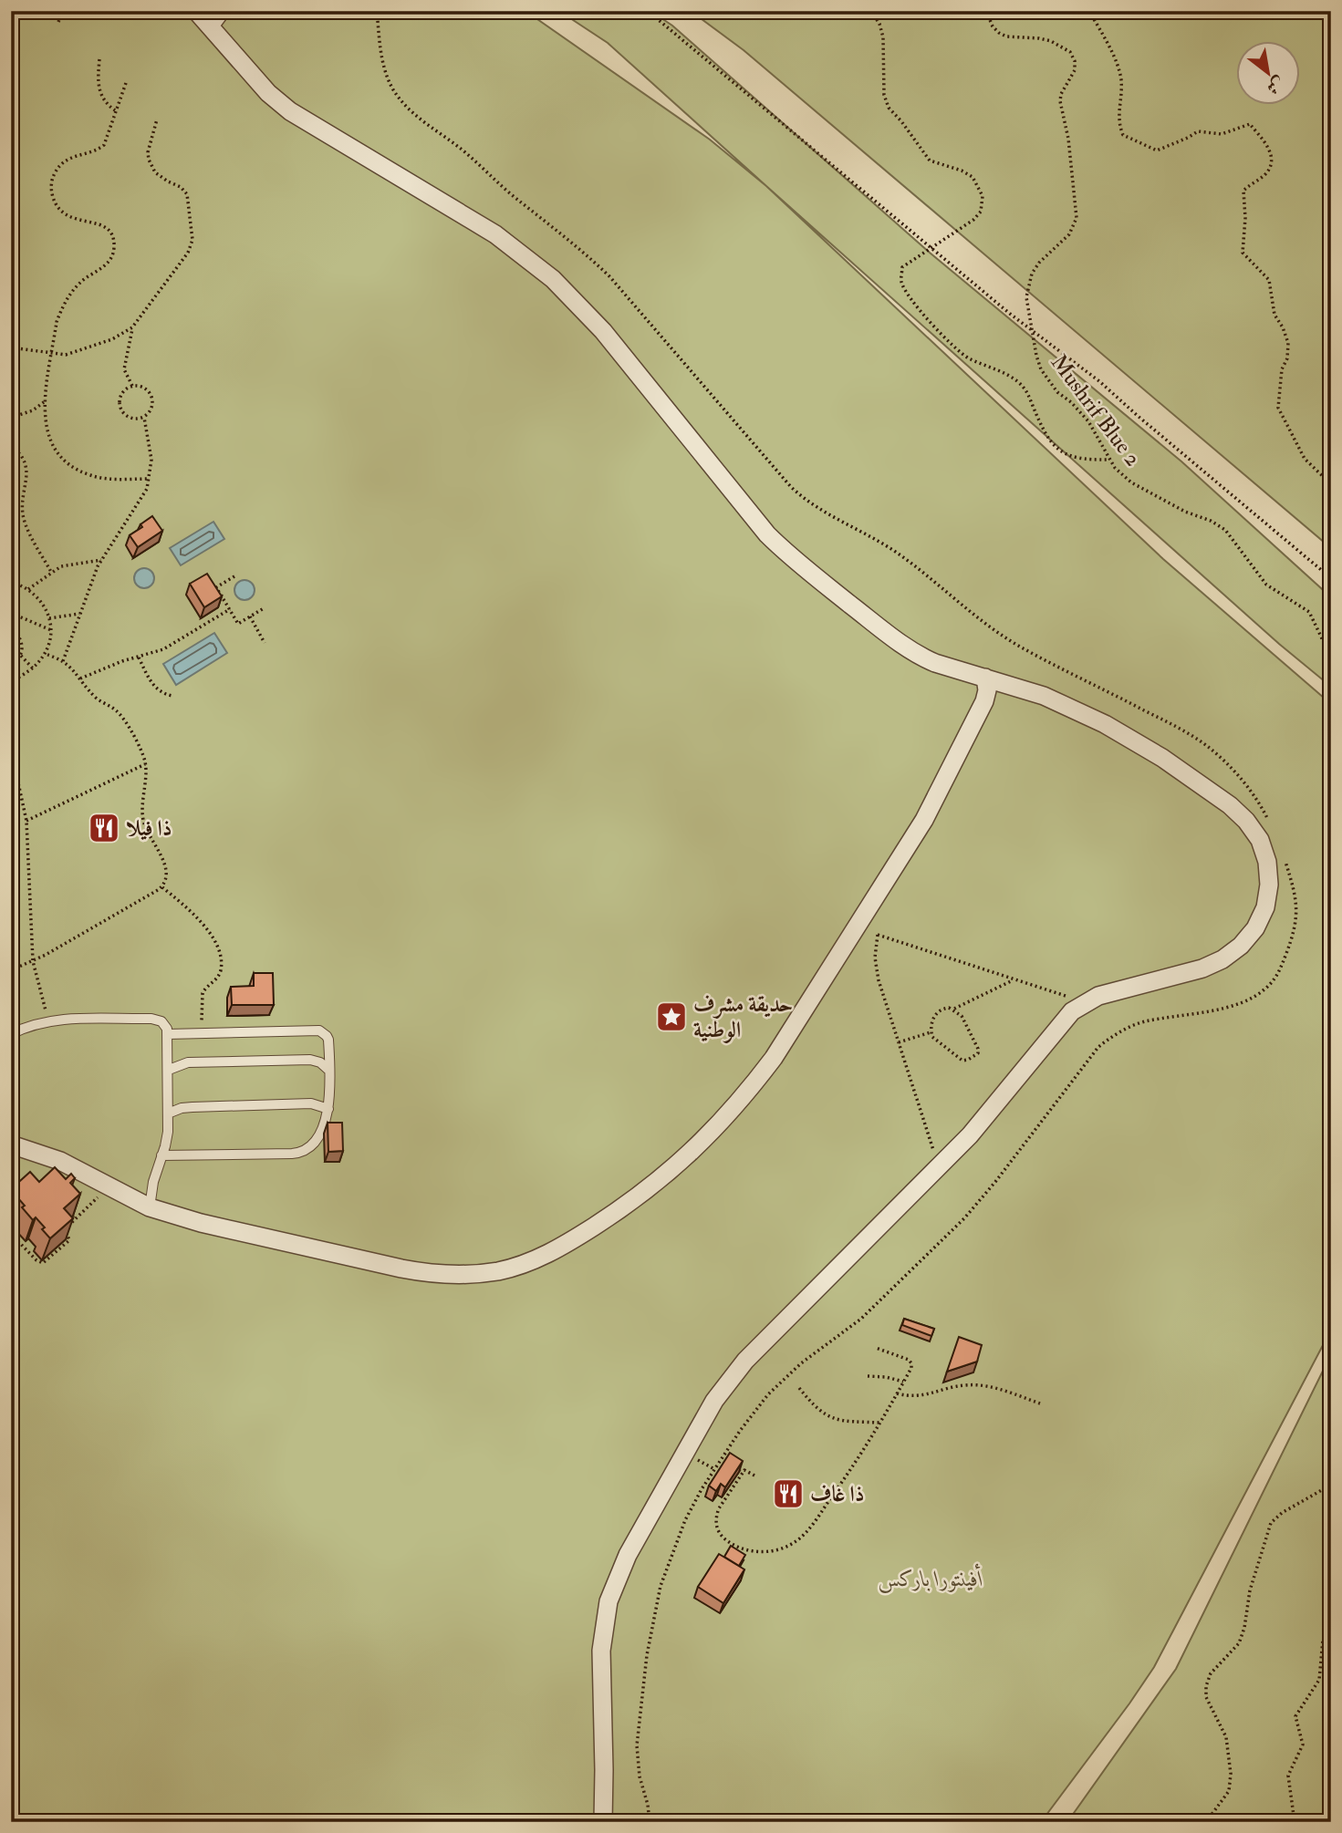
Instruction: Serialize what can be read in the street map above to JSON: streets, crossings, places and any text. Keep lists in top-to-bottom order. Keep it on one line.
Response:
{"streets":{"path":["Mushrif Blue 2"]},"parks":["أفينتورا باركس"],"places":{"restaurant":["ذا فيلا","ذا غاف"],"place":["حديقة مشرف الوطنية"]},"north":"bottom right"}
